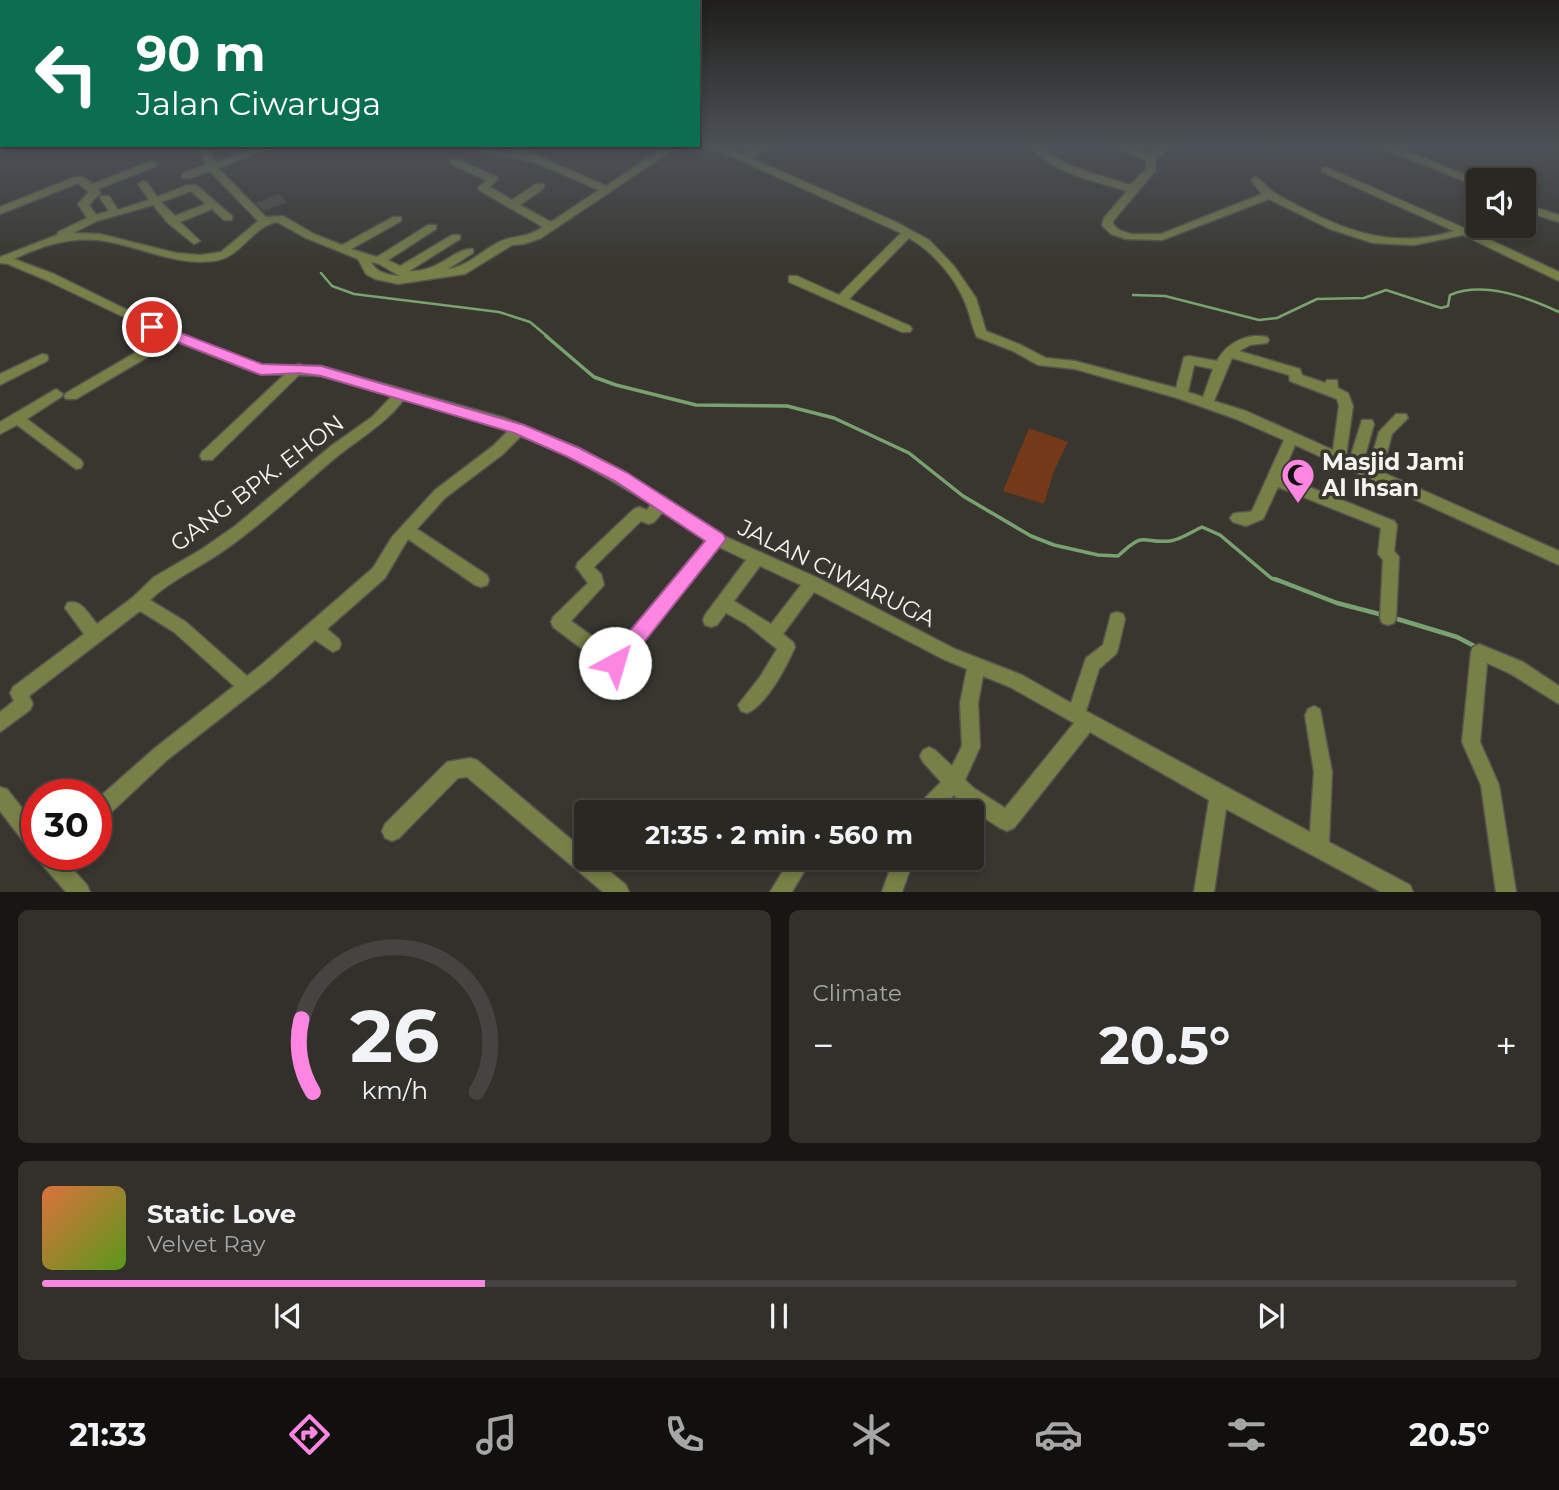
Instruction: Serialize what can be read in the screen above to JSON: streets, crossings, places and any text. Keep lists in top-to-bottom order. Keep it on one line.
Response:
{"streets":{"street":["GANG BPK. EHON","JALAN CIWARUGA"]},"crossings":[["GANG BPK. EHON","JALAN CIWARUGA"]],"places":{"mosque":["Masjid Jami Al Ihsan"]},"page":{"turn":["90 m","Jalan Ciwaruga"],"limit":"30","trip":"21:35 · 2 min · 560 m","tile":"Climate","heat":["−","20.5°","+"],"song":["Static Love","Velvet Ray"],"tabs":["21:33","20.5°"],"gauge":["26","km/h"]}}
